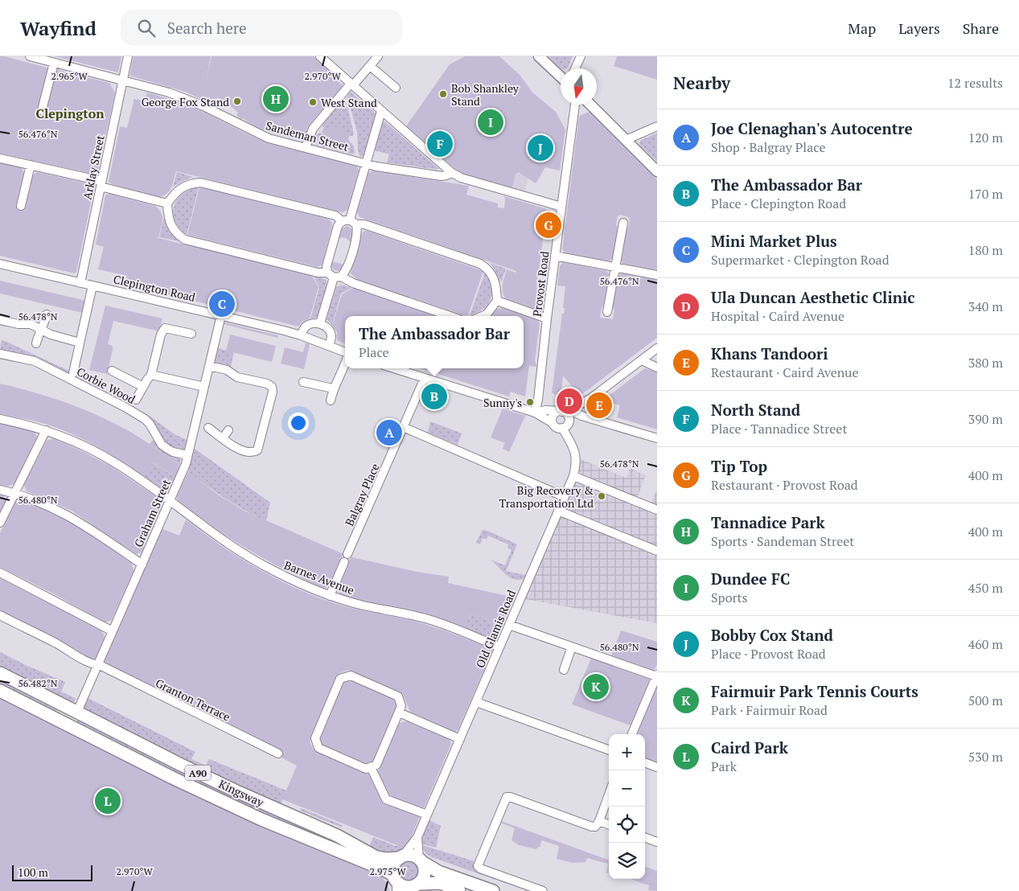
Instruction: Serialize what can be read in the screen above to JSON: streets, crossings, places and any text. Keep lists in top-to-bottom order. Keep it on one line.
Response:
{"streets":{"highway":["A90","Kingsway"],"street":["Sandeman Street","Arklay Street","Provost Road","Clepington Road","Corbie Wood","Balgray Place","Graham Street","Barnes Avenue","Old Glamis Road","Granton Terrace"]},"crossings":[["Sandeman Street","Arklay Street"],["Sandeman Street","Provost Road"],["Arklay Street","Clepington Road"],["Clepington Road","Graham Street"],["Corbie Wood","Graham Street"],["Balgray Place","Barnes Avenue"],["Graham Street","Barnes Avenue"],["Graham Street","Granton Terrace"],["Graham Street","Kingsway"],["Barnes Avenue","Old Glamis Road"],["Old Glamis Road","A90"],["Old Glamis Road","Kingsway"],["A90","Kingsway"]],"districts":["Clepington"],"places":["Bob Shankley Stand","George Fox Stand","West Stand","Sunny's","Big Recovery & Transportation Ltd"],"scale_bar":"100 m","north":"bottom","page":{"header":"Wayfind","search":"Search here","nav":["Map","Layers","Share"],"heading":["Nearby","12 results"],"pins":["H","I","F","J","G","C","B","D","E","A","K","L"],"list":[{"mark":"A","name":"Joe Clenaghan's Autocentre","note":"Shop · Balgray Place","value":"120 m"},{"mark":"B","name":"The Ambassador Bar","note":"Place · Clepington Road","value":"170 m"},{"mark":"C","name":"Mini Market Plus","note":"Supermarket · Clepington Road","value":"180 m"},{"mark":"D","name":"Ula Duncan Aesthetic Clinic","note":"Hospital · Caird Avenue","value":"340 m"},{"mark":"E","name":"Khans Tandoori","note":"Restaurant · Caird Avenue","value":"380 m"},{"mark":"F","name":"North Stand","note":"Place · Tannadice Street","value":"390 m"},{"mark":"G","name":"Tip Top","note":"Restaurant · Provost Road","value":"400 m"},{"mark":"H","name":"Tannadice Park","note":"Sports · Sandeman Street","value":"400 m"},{"mark":"I","name":"Dundee FC","note":"Sports","value":"450 m"},{"mark":"J","name":"Bobby Cox Stand","note":"Place · Provost Road","value":"460 m"},{"mark":"K","name":"Fairmuir Park Tennis Courts","note":"Park · Fairmuir Road","value":"500 m"},{"mark":"L","name":"Caird Park","note":"Park","value":"530 m"}],"popup":["The Ambassador Bar","Place"],"map_buttons":["+","−"],"scale":"100 m"},"coordinates":["2.965°W","2.970°W","56.476°N","56.478°N","56.480°N","56.482°N","2.975°W"]}
